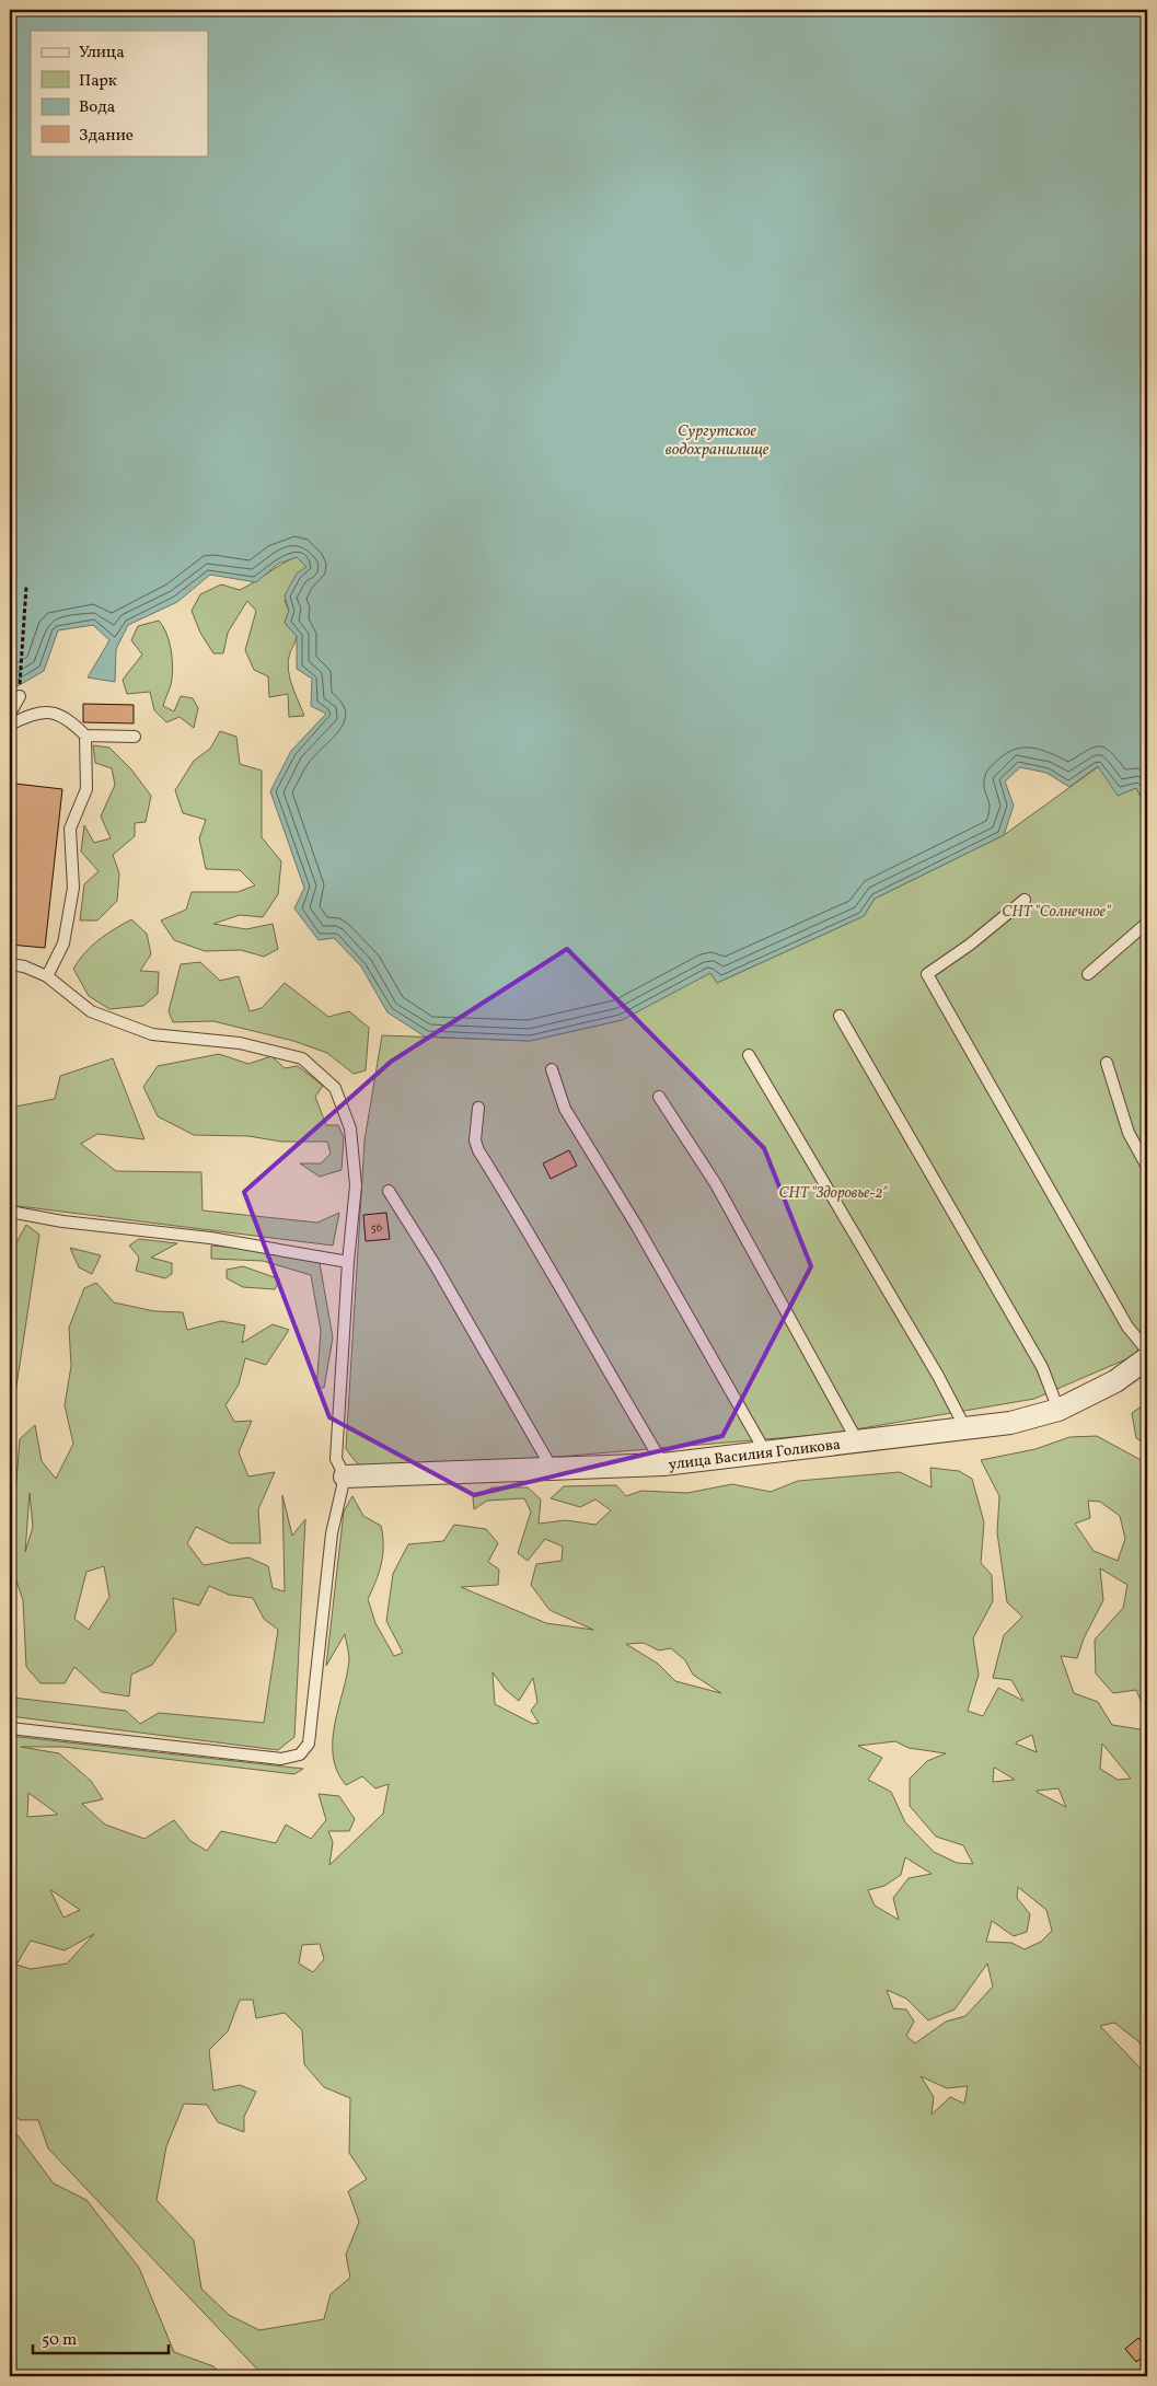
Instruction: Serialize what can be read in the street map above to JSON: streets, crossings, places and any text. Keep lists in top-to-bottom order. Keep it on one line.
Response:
{"streets":{"street":["улица Василия Голикова"]},"water":["Сургутское водохранилище"],"parks":["СНТ \"Солнечное\"","СНТ \"Здоровье-2\""],"house_numbers":["56"],"legend":["Улица","Парк","Вода","Здание"],"scale_bar":"50 m"}
